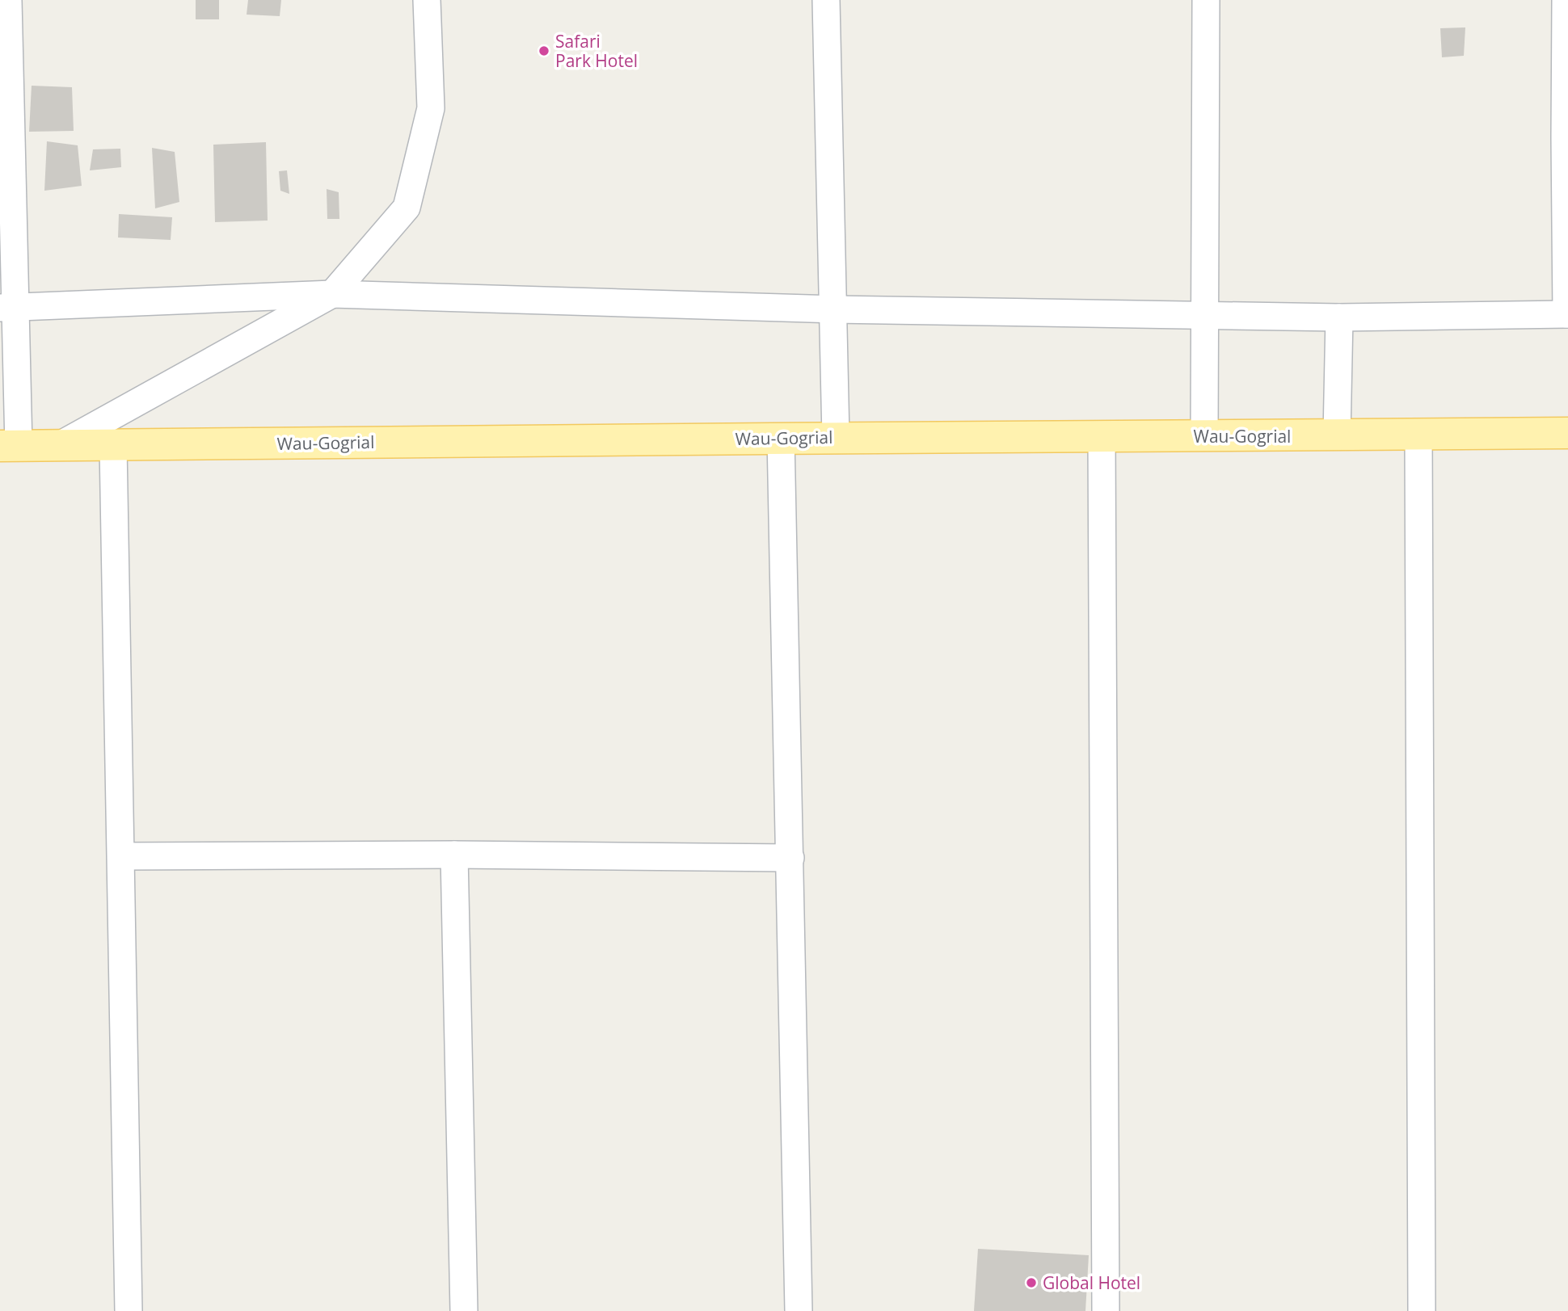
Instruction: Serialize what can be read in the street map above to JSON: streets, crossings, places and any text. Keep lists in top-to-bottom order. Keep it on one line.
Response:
{"streets":{"main road":["Wau-Gogrial"]},"places":["Safari Park Hotel","Global Hotel"]}
